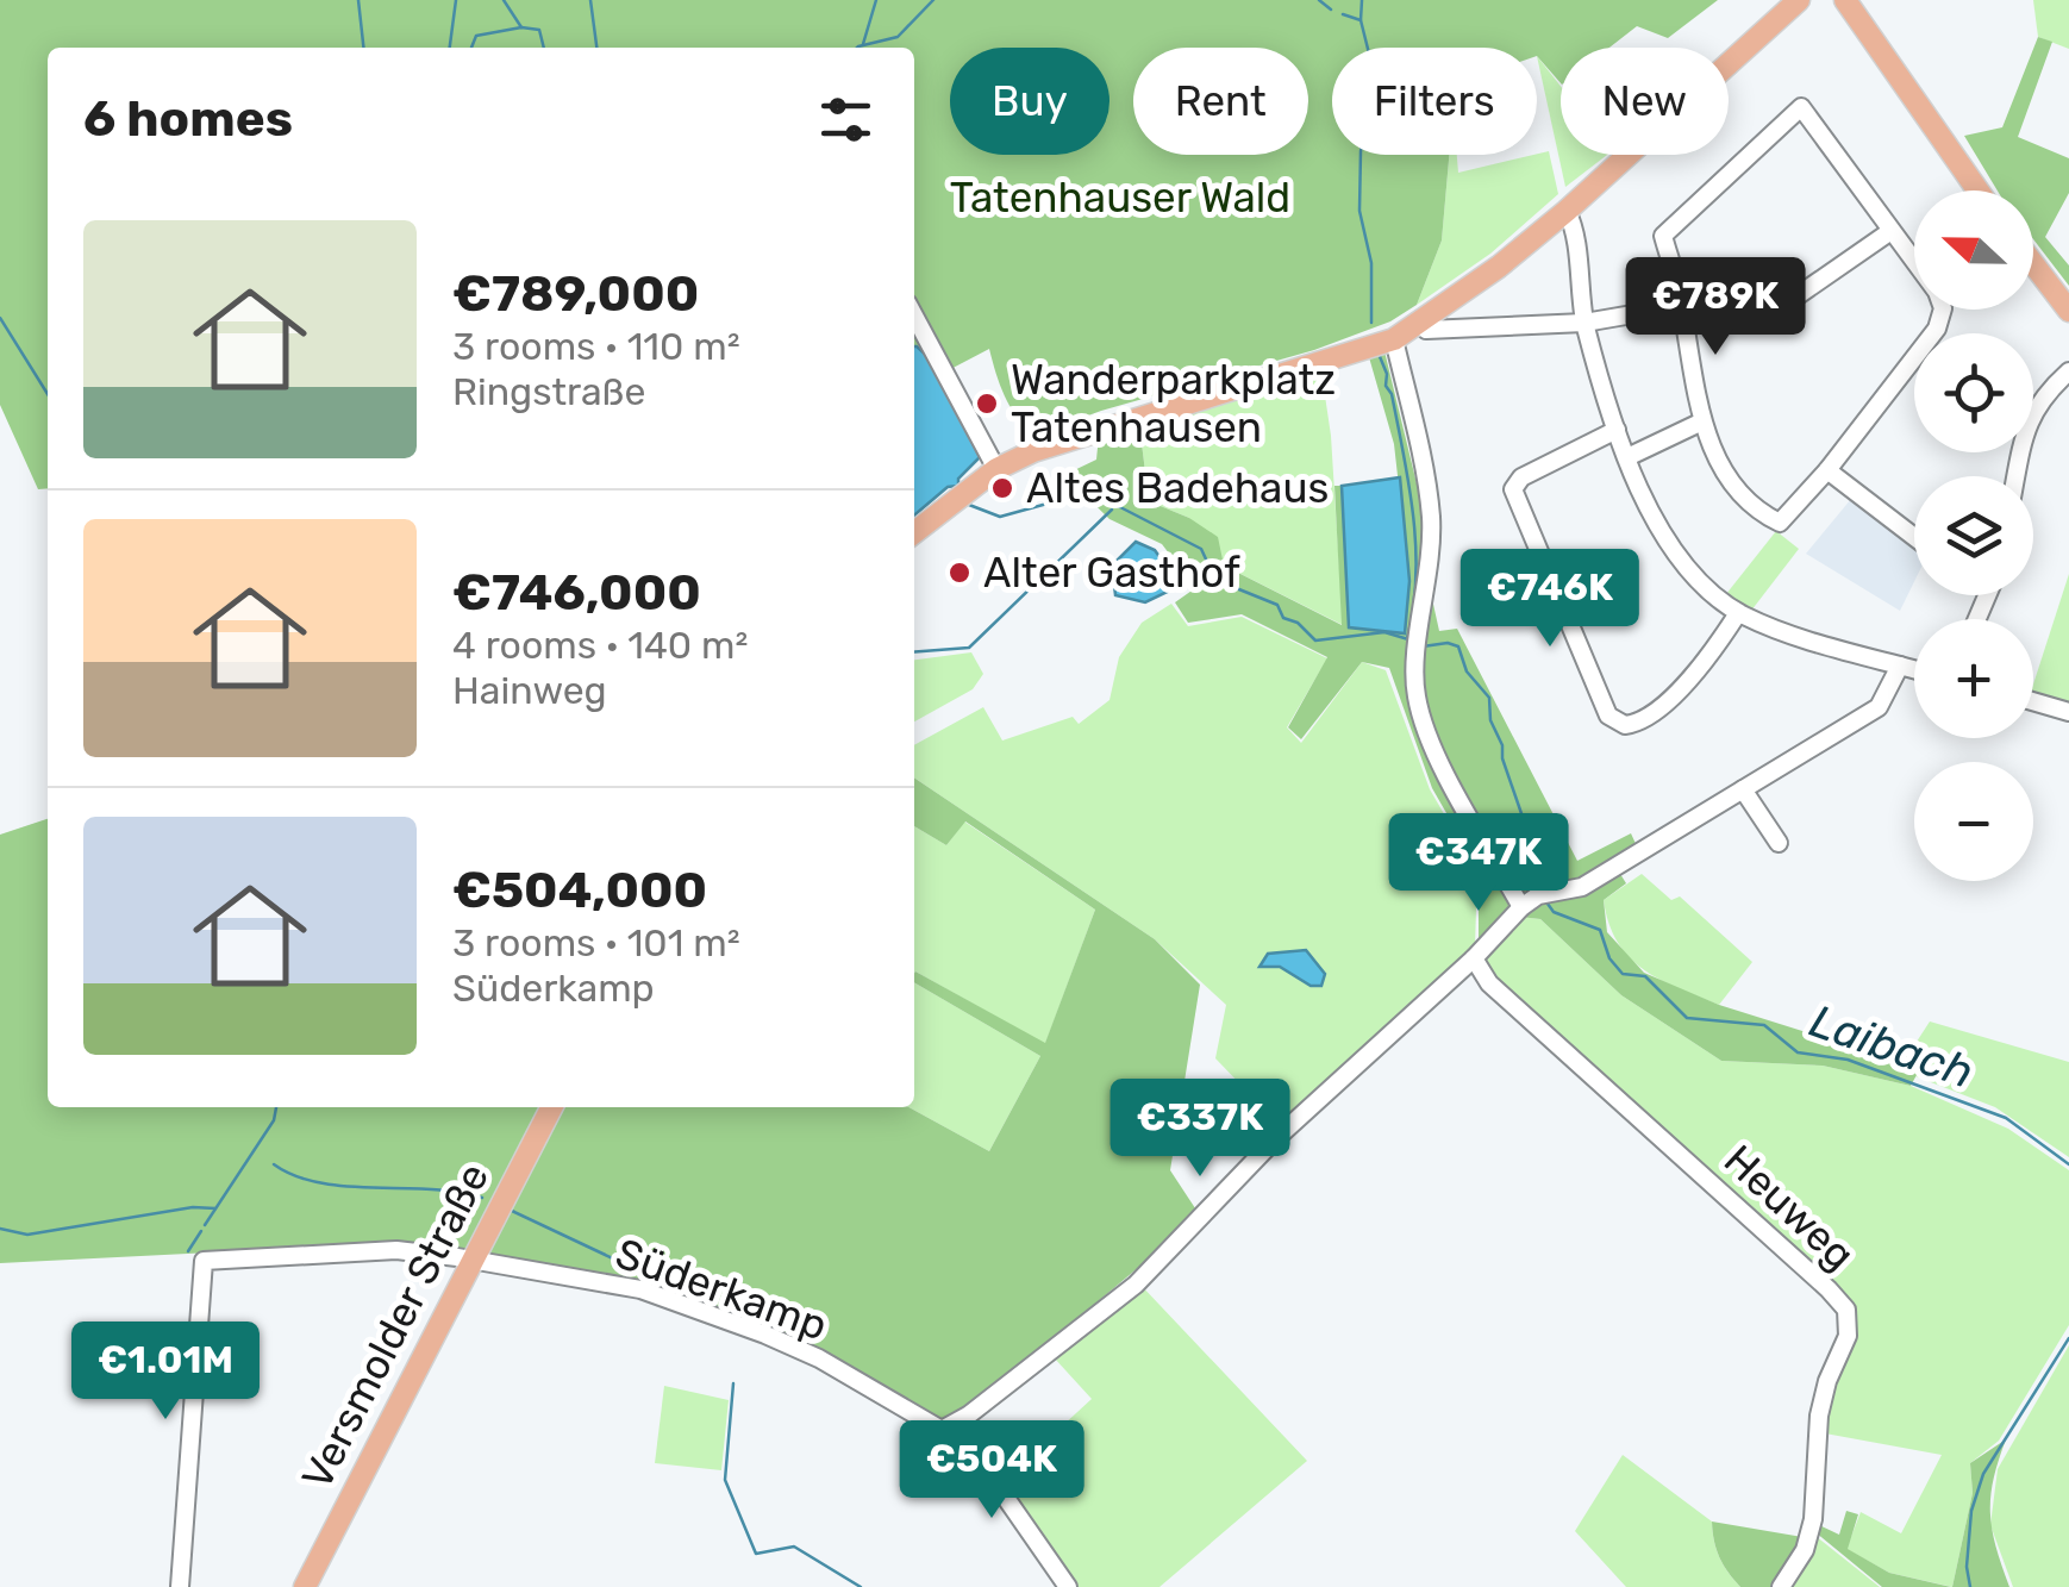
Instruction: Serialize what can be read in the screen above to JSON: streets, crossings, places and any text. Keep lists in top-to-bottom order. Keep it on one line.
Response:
{"streets":{"main road":["Versmolder Straße"],"street":["Heuweg","Süderkamp"]},"crossings":[["Süderkamp","Versmolder Straße"]],"water":["Laibach"],"parks":["Tatenhauser Wald"],"places":["Wanderparkplatz Tatenhausen","Altes Badehaus","Alter Gasthof"],"north":"left","page":{"chip":["Buy","Rent","Filters","New"],"heading":"6 homes","map_buttons":["+","−"],"list":[{"name":"€789,000","note":"3 rooms · 110 m² · Ringstraße"},{"name":"€746,000","note":"4 rooms · 140 m² · Hainweg"},{"name":"€504,000","note":"3 rooms · 101 m² · Süderkamp"}],"price":["€789K","€746K","€347K","€337K","€1.01M","€504K"]}}
